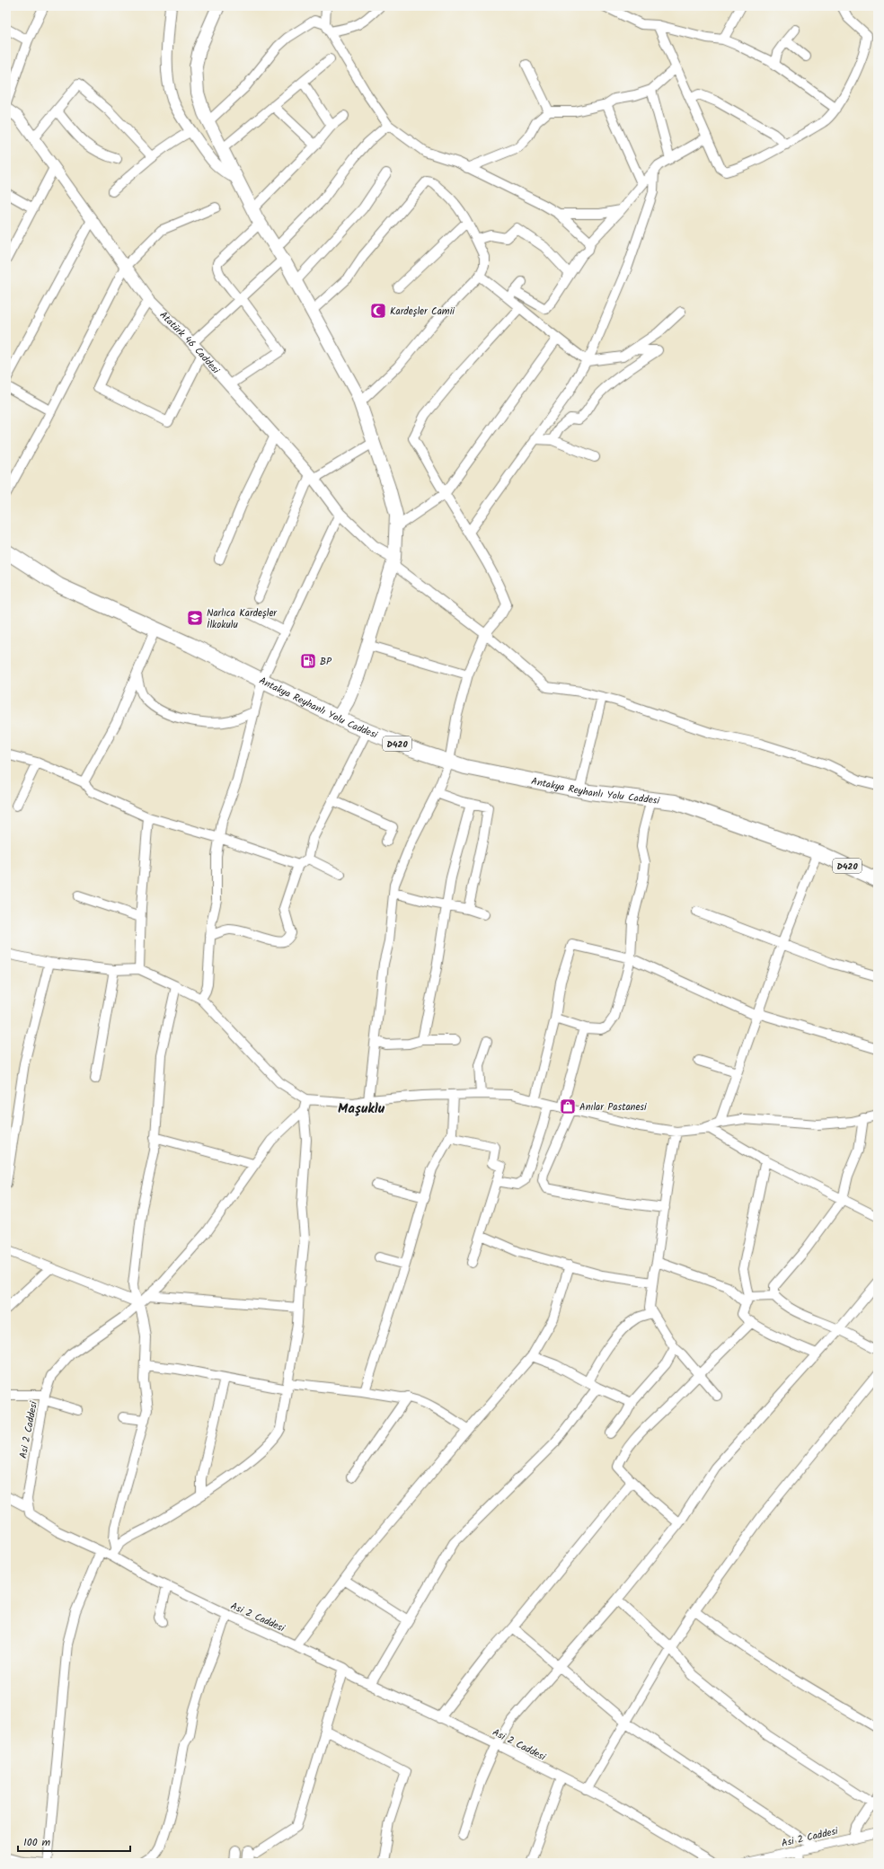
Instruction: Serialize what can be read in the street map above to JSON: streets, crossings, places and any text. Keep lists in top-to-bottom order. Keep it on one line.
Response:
{"streets":{"main road":["Antakya Reyhanlı Yolu Caddesi","D420"],"street":["Atatürk 46 Caddesi","Asi 2 Caddesi"]},"crossings":[["Antakya Reyhanlı Yolu Caddesi","D420"]],"districts":["Maşuklu"],"places":{"mosque":["Kardeşler Camii"],"school or university":["Narlıca Kardeşler İlkokulu"],"fuel station":["BP"],"shop":["Anılar Pastanesi"]},"scale_bar":"100 m"}
